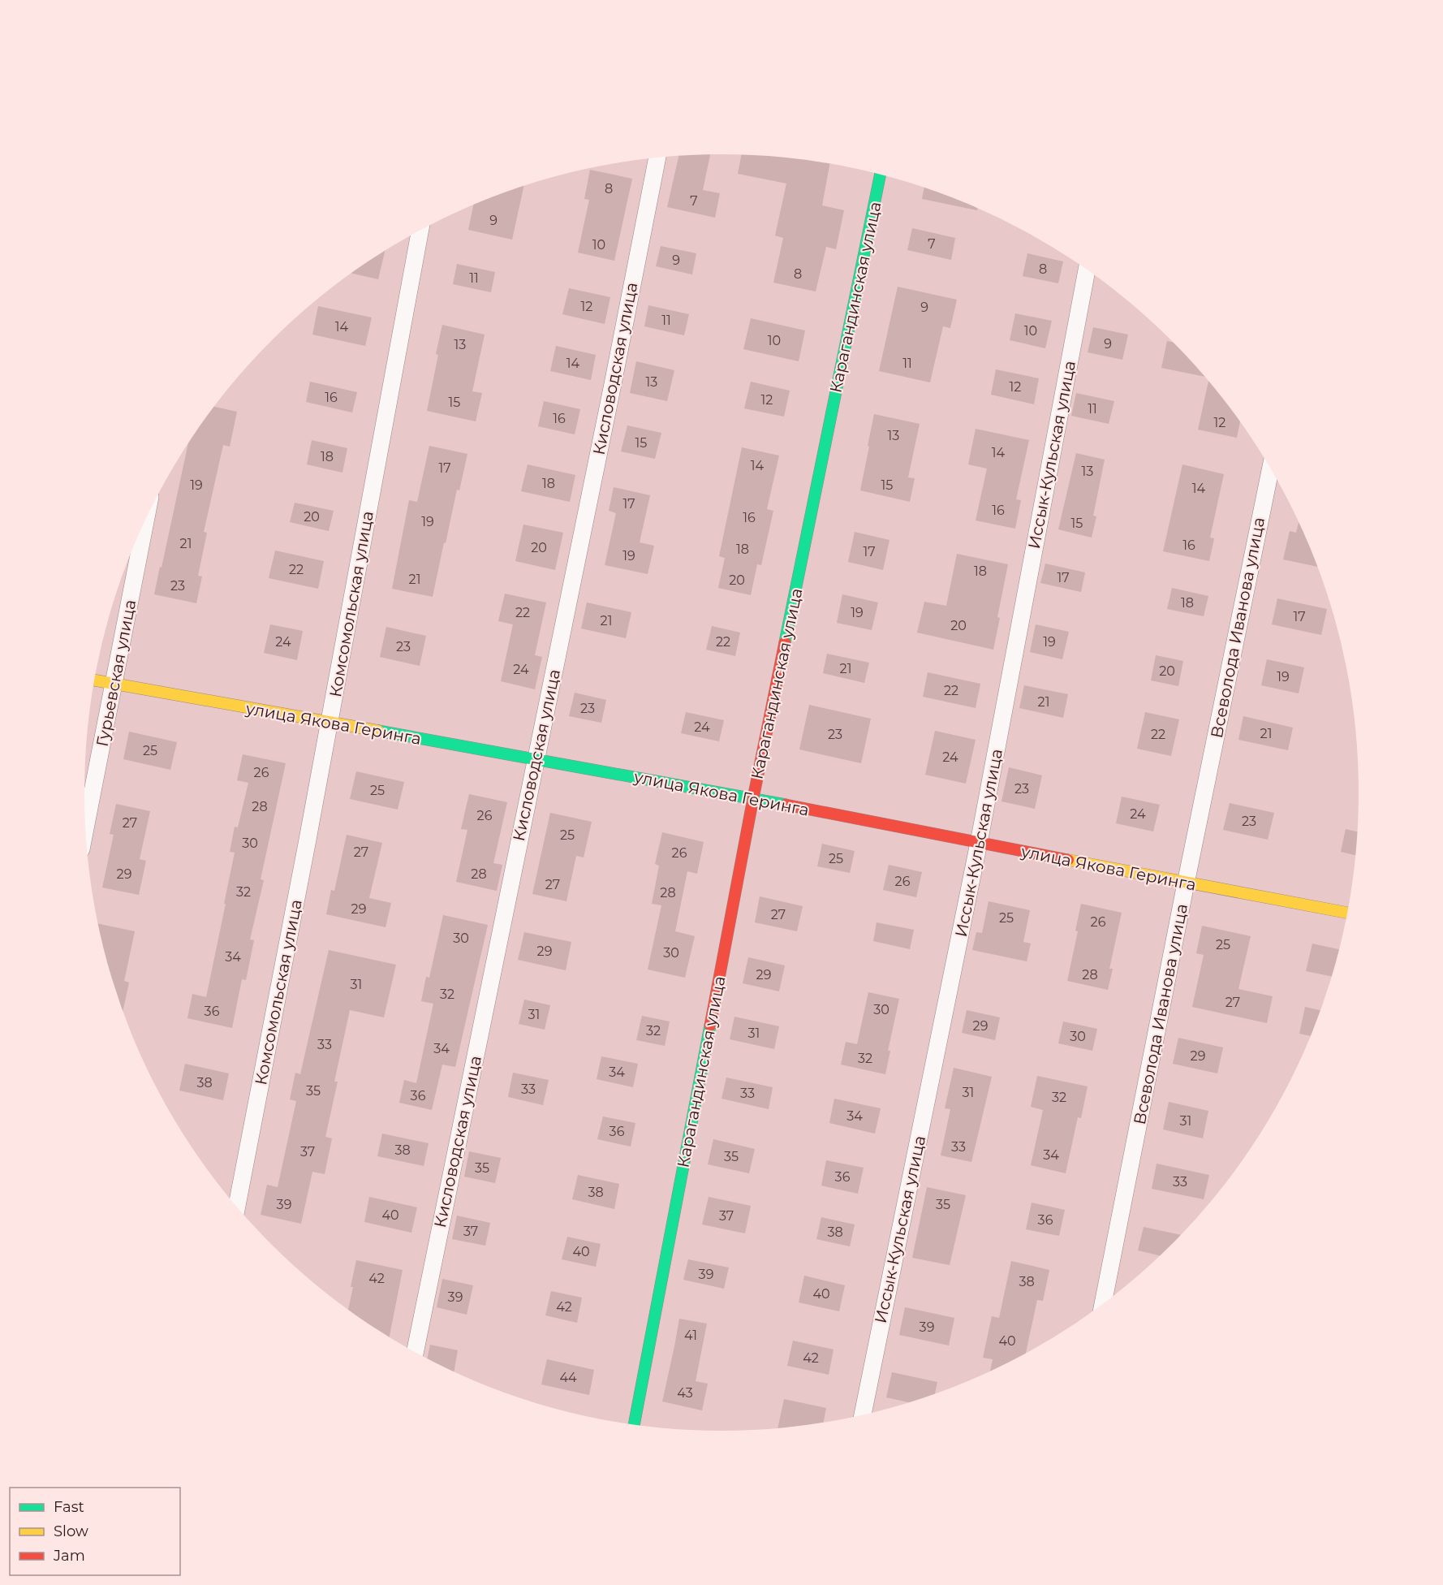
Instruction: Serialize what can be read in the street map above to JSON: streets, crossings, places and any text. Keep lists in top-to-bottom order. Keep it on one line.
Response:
{"streets":{"street":["Карагандинская улица","Кисловодская улица","Иссык-Кульская улица","Комсомольская улица","Всеволода Иванова улица","Гурьевская улица","улица Якова Геринга"]},"crossings":[["Карагандинская улица","улица Якова Геринга"],["Кисловодская улица","улица Якова Геринга"],["Иссык-Кульская улица","улица Якова Геринга"],["Комсомольская улица","улица Якова Геринга"],["Всеволода Иванова улица","улица Якова Геринга"],["Гурьевская улица","улица Якова Геринга"]],"house_numbers":["8","7","9","7","10","9","8","8","11","12","9","11","14","10","10","9","13","14","11","13","12","16","12","15","11","16","12","13","15","14","18","14","17","13","18","19","15","14","17","16","20","16","19","15","21","16","20","18","17","19","22","18","17","21","20","23","18","22","19","17","21","20","24","22","19","23","21","24","20","19","22","21","23","24","21","23","22","25","24","26","23","25","28","24","26","23","27","25","30","27","26","25","29","28","26","27","32","28","29","27","25","26","30","25","29","30","34","29","28","31","32","27","30","36","31","29","32","31","30","33","34","29","32","34","38","33","35","31","33","36","32","34","31","36","33","38","37","34","35","35","36","33","38","39","35","40","37","36","37","38","40","39","42","38","40","39","42","39","41","40","42","44","43"],"legend":["Fast","Slow","Jam"]}
